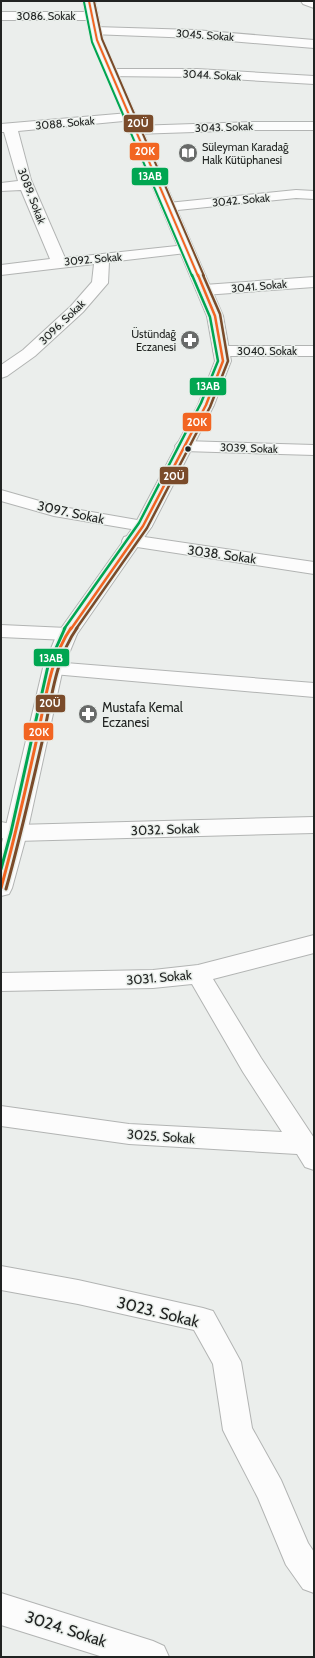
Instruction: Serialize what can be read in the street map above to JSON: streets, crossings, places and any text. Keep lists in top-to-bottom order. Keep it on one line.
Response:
{"streets":{"street":["3086. Sokak","3045. Sokak","3044. Sokak","3088. Sokak","3043. Sokak","3089. Sokak","3042. Sokak","3092. Sokak","3041. Sokak","3096. Sokak","3040. Sokak","3039. Sokak","3097. Sokak","3038. Sokak","3032. Sokak","3031. Sokak","3025. Sokak","3023. Sokak","3024. Sokak"]},"crossings":[["3086. Sokak","3045. Sokak"],["3088. Sokak","3043. Sokak"],["3088. Sokak","3089. Sokak"],["3089. Sokak","3092. Sokak"],["3092. Sokak","3096. Sokak"]],"places":{"library":["Süleyman Karadağ Halk Kütüphanesi"],"pharmacy":["Üstündağ Eczanesi","Mustafa Kemal Eczanesi"]},"lines":["transit line 20K","transit line 20Ü","transit line 13AB"]}
